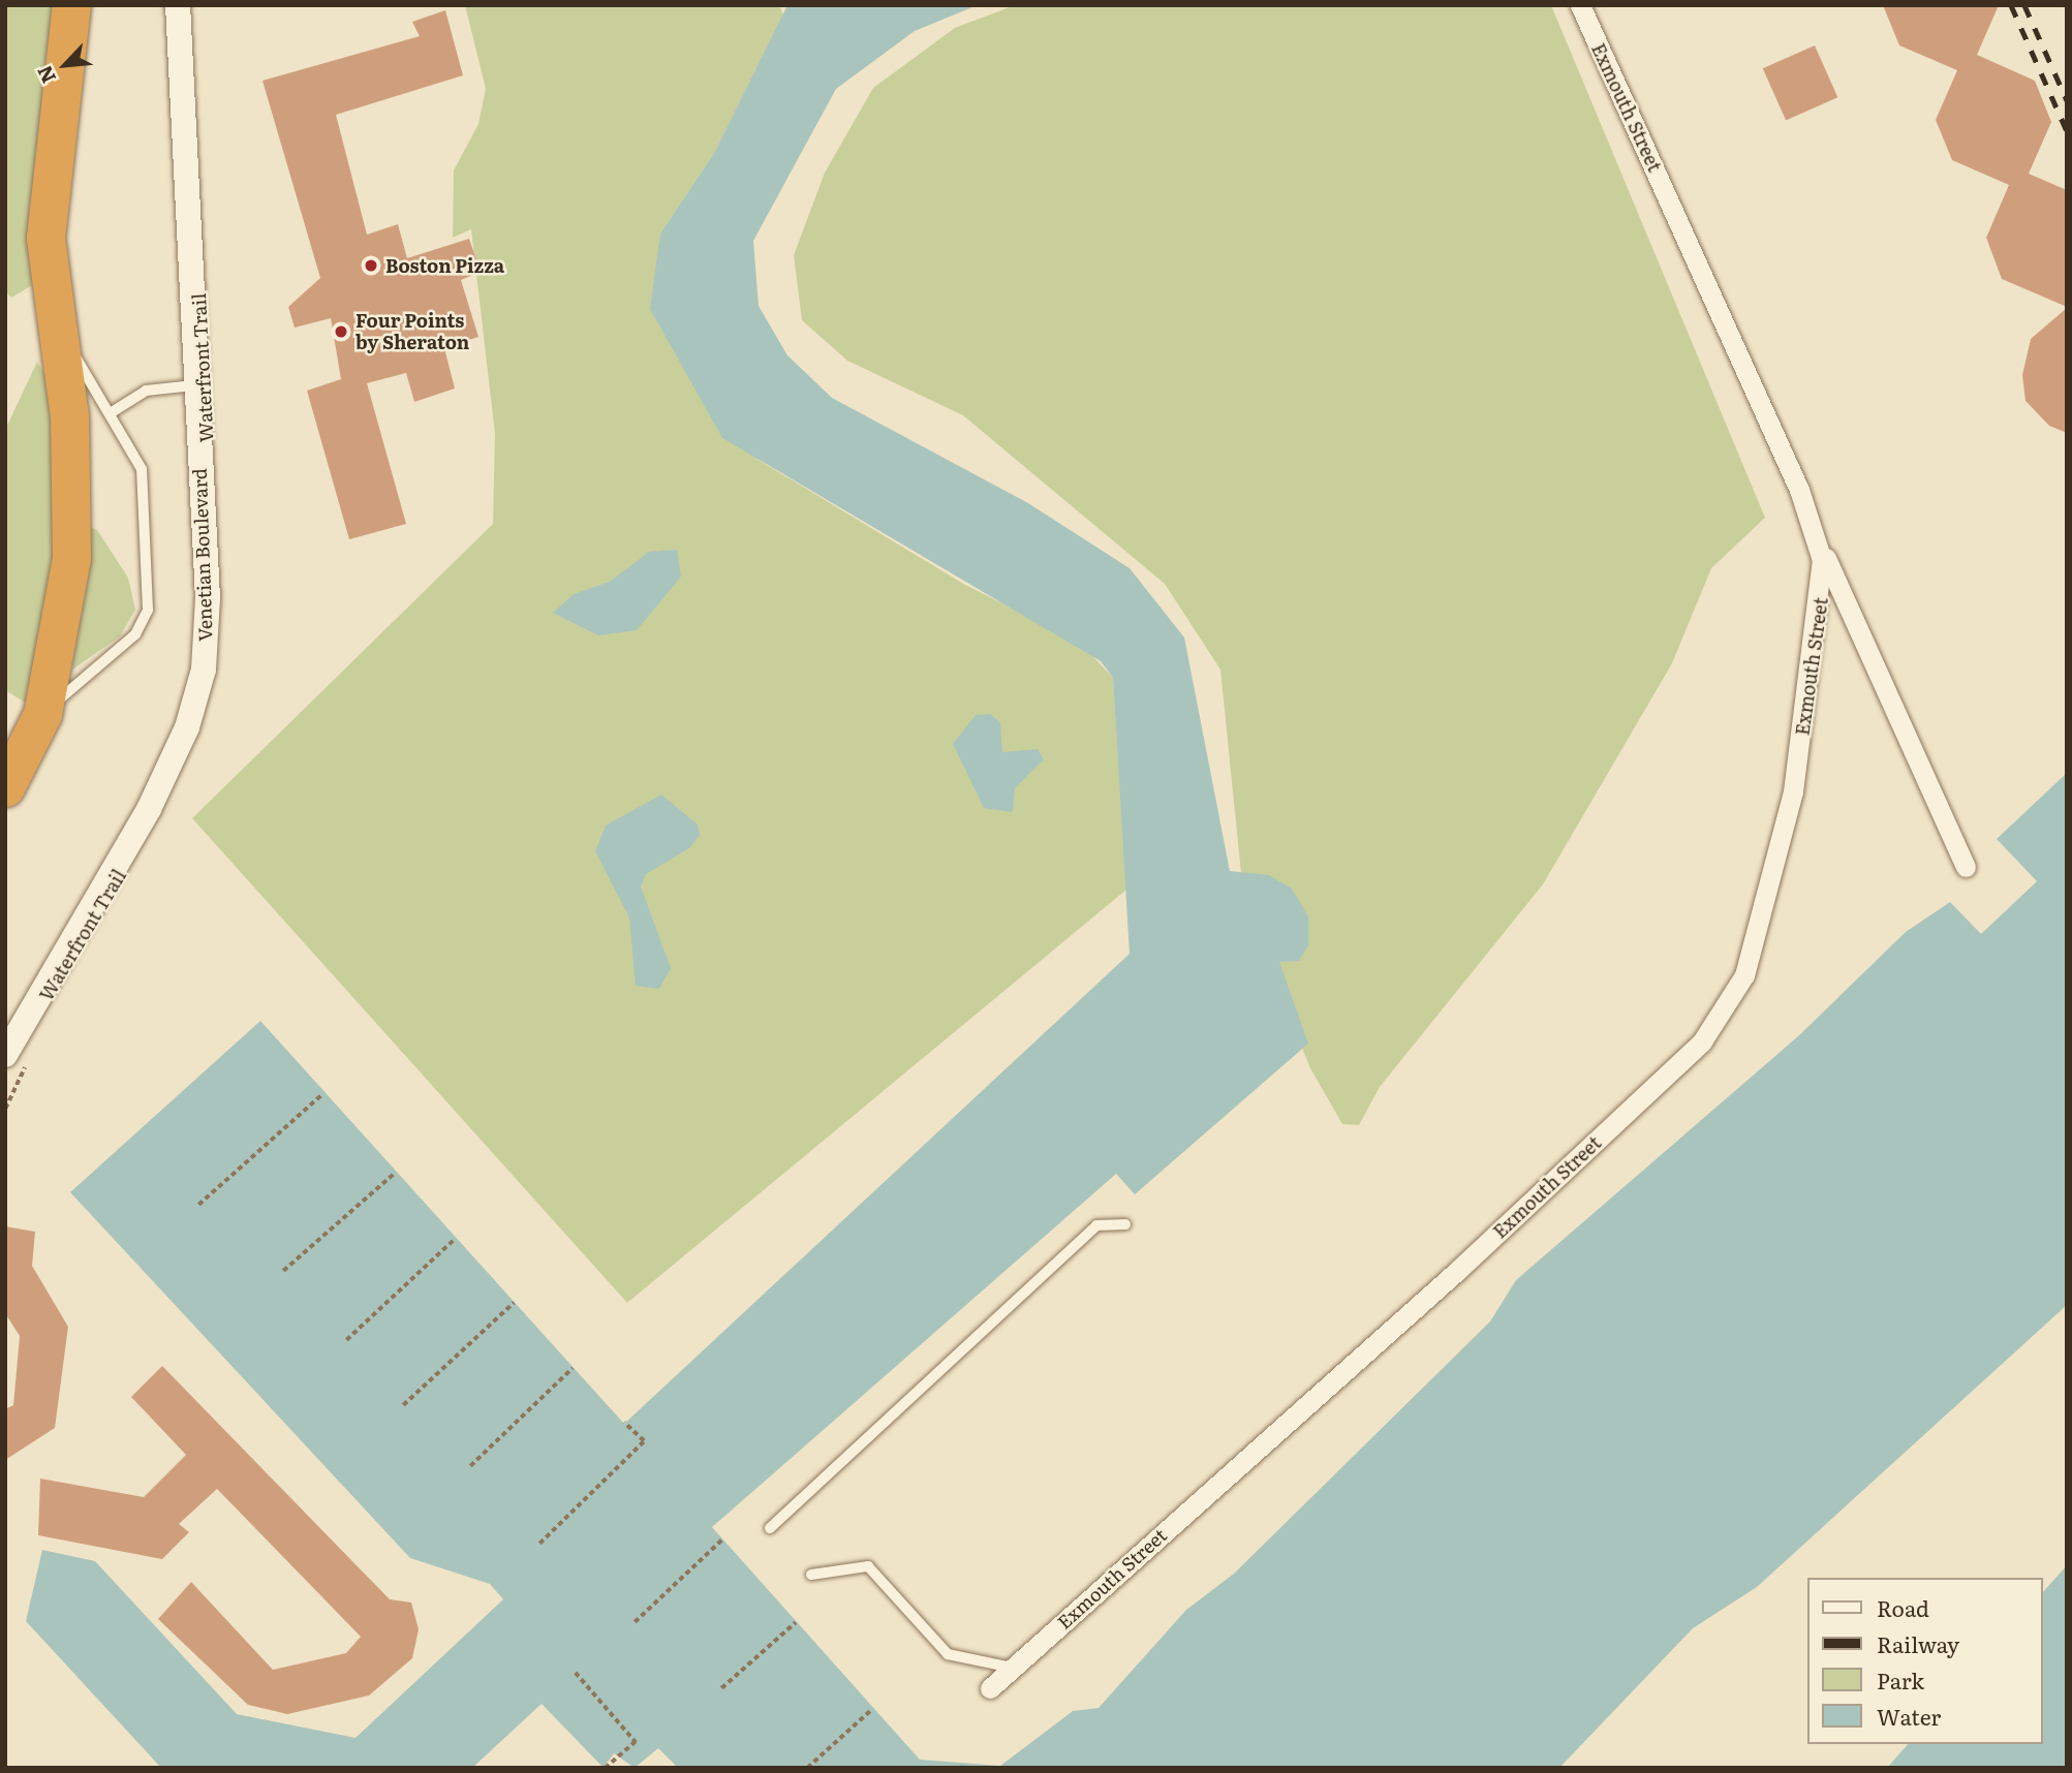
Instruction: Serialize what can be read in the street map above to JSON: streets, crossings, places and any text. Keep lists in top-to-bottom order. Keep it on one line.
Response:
{"streets":{"street":["Exmouth Street","Venetian Boulevard"]},"places":["Boston Pizza","Four Points by Sheraton"],"legend":["Road","Railway","Park","Water"],"north":"bottom left"}
